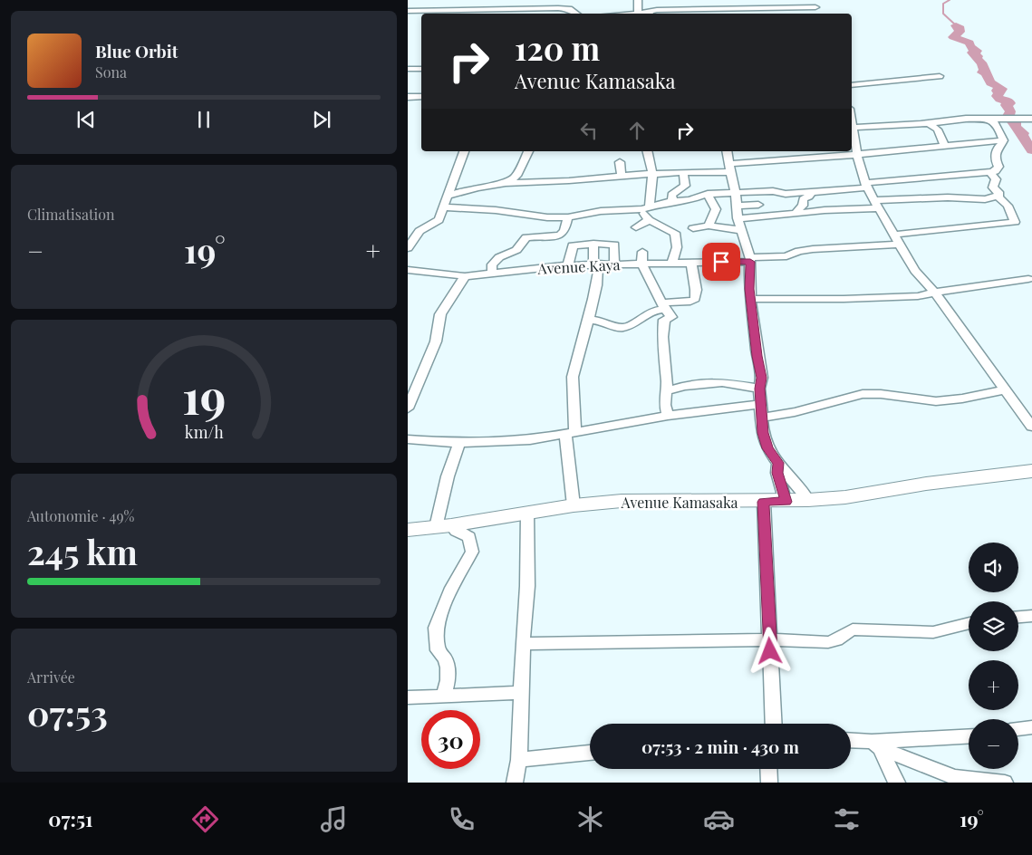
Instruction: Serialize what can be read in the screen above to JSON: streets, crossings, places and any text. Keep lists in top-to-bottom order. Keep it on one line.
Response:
{"streets":{"street":["Avenue Kaya","Avenue Kamasaka"]},"page":{"turn":["120 m","Avenue Kamasaka"],"song":["Blue Orbit","Sona"],"tile":["Climatisation",["Autonomie · 49%","245 km"],["Arrivée","07:53"]],"heat":["−","19°","+"],"map_buttons":["+","−"],"limit":"30","trip":"07:53 · 2 min · 430 m","tabs":["07:51","19°"],"gauge":["19","km/h"]}}
